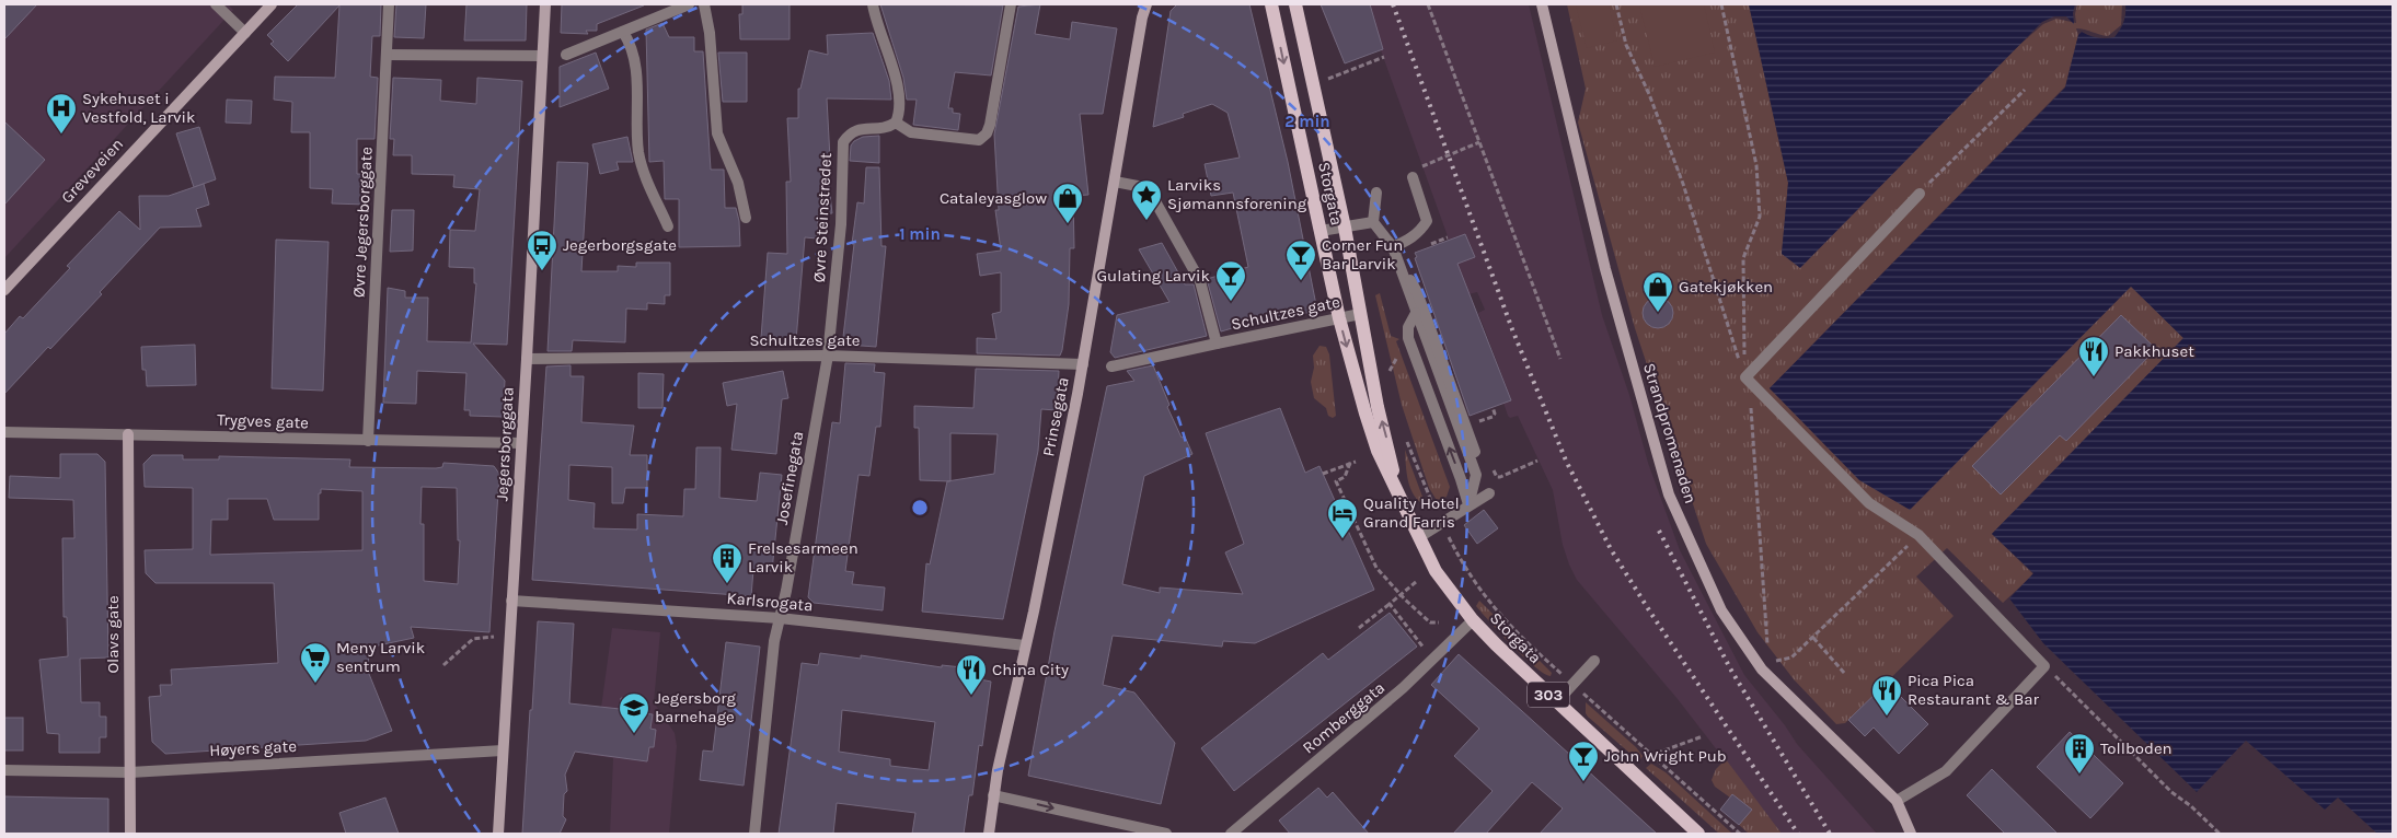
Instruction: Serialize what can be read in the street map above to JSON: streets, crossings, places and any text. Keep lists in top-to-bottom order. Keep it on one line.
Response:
{"streets":{"main road":["Greveveien","Storgata","Prinsegata","Strandpromenaden","Jegersborggata","Olavs gate","303"],"street":["Øvre Steinstredet","Øvre Jegersborggate","Schultzes gate","Trygves gate","Josefinegata","Karlsrogata","Romberggata","Høyers gate"]},"crossings":[["Storgata","Schultzes gate"],["Storgata","Romberggata"],["Øvre Steinstredet","Schultzes gate"],["Øvre Steinstredet","Josefinegata"],["Øvre Jegersborggate","Trygves gate"],["Schultzes gate","Prinsegata"],["Schultzes gate","Jegersborggata"],["Schultzes gate","Josefinegata"],["Prinsegata","Karlsrogata"],["Trygves gate","Jegersborggata"],["Trygves gate","Olavs gate"],["Jegersborggata","Karlsrogata"],["Jegersborggata","Høyers gate"],["Josefinegata","Karlsrogata"],["Olavs gate","Høyers gate"]],"places":{"hospital":["Sykehuset i Vestfold, Larvik"],"place":["Larviks Sjømannsforening"],"shop":["Cataleyasglow","Gatekjøkken"],"bus stop":["Jegerborgsgate"],"bar":["Corner Fun Bar Larvik","Gulating Larvik","John Wright Pub"],"restaurant":["Pakkhuset","China City","Pica Pica Restaurant & Bar"],"hotel":["Quality Hotel Grand Farris"],"building":["Frelsesarmeen Larvik","Tollboden"],"supermarket":["Meny Larvik sentrum"],"school or university":["Jegersborg barnehage"]},"rings":["2 min","1 min"]}
